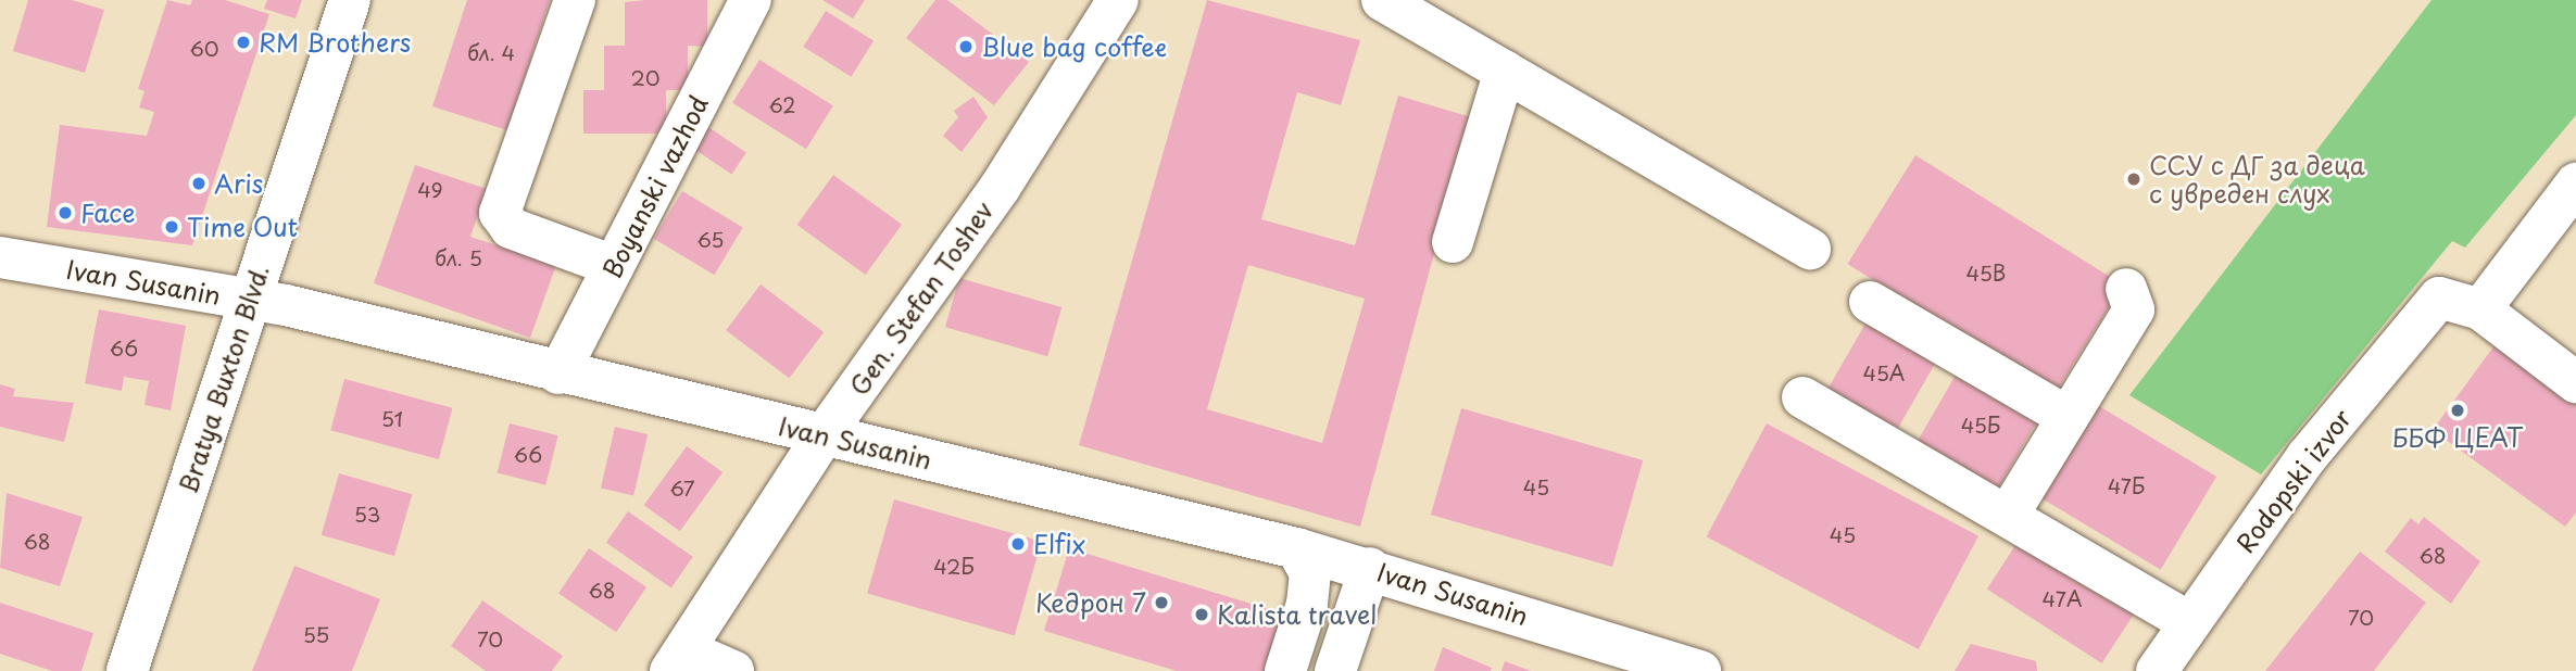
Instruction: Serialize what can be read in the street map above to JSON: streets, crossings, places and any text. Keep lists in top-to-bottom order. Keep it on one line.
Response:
{"streets":{"street":["Boyanski vazhod","Ivan Susanin","Gen. Stefan Toshev","Bratya Buxton Blvd.","Rodopski izvor"]},"crossings":[["Boyanski vazhod","Ivan Susanin"],["Ivan Susanin","Gen. Stefan Toshev"],["Ivan Susanin","Bratya Buxton Blvd."]],"places":["RM Brothers","Blue bag coffee","ССУ с ДГ за деца с увреден слух","Aris","Face","Time Out","ББФ ЦЕАТ","Elfix","Кедрон 7","Kalista travel"],"house_numbers":["60","бл. 4","20","62","49","65","бл. 5","45В","66","45А","51","45Б","66","47Б","45","67","53","45","68","68","42Б","68","47А","70","55","70"]}
